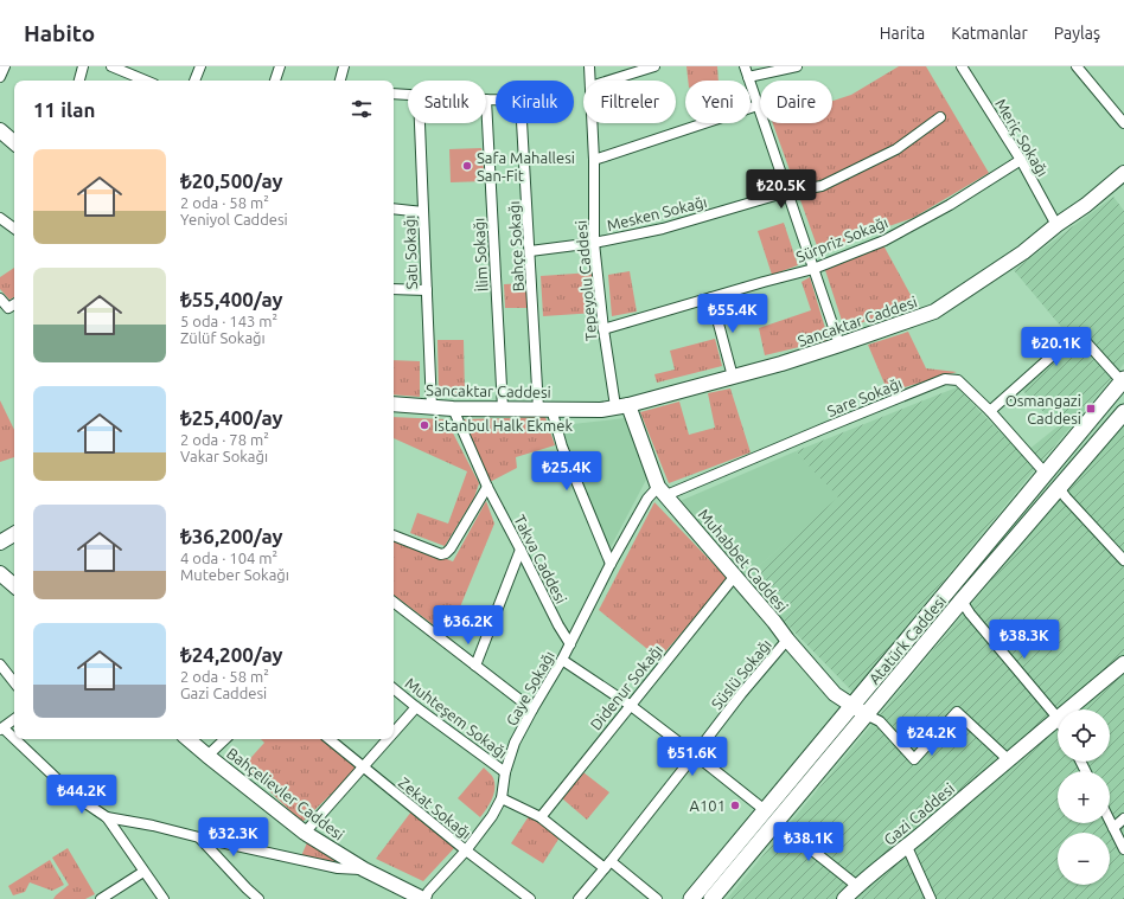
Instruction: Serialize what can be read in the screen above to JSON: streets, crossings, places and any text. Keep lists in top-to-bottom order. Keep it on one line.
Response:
{"streets":{"main road":["Atatürk Caddesi"],"street":["Meriç Sokağı","Mesken Sokağı","Sürpriz Sokağı","Bahçe Sokağı","Satı Sokağı","İlim Sokağı","Tepeyolu Caddesi","Sancaktar Caddesi","Sare Sokağı","Takva Caddesi","Muhabbet Caddesi","Süslü Sokağı","Didenur Sokağı","Gaye Sokağı","Muhteşem Sokağı","Bahçelievler Caddesi","Zekat Sokağı","Gazi Caddesi"]},"crossings":[["Meriç Sokağı","Sürpriz Sokağı"],["Meriç Sokağı","Sancaktar Caddesi"],["Mesken Sokağı","Bahçe Sokağı"],["Mesken Sokağı","Tepeyolu Caddesi"],["Sürpriz Sokağı","Tepeyolu Caddesi"],["Bahçe Sokağı","İlim Sokağı"],["Bahçe Sokağı","Sancaktar Caddesi"],["Bahçe Sokağı","Gaye Sokağı"],["Satı Sokağı","Sancaktar Caddesi"],["İlim Sokağı","Sancaktar Caddesi"],["Tepeyolu Caddesi","Sancaktar Caddesi"],["Tepeyolu Caddesi","Muhabbet Caddesi"],["Sancaktar Caddesi","Takva Caddesi"],["Sancaktar Caddesi","Muhabbet Caddesi"],["Sare Sokağı","Muhabbet Caddesi"],["Sare Sokağı","Atatürk Caddesi"],["Sare Sokağı","Gaye Sokağı"],["Takva Caddesi","Gaye Sokağı"],["Muhabbet Caddesi","Atatürk Caddesi"],["Muhabbet Caddesi","Süslü Sokağı"],["Muhabbet Caddesi","Didenur Sokağı"],["Muhabbet Caddesi","Gaye Sokağı"],["Gaye Sokağı","Muhteşem Sokağı"],["Gaye Sokağı","Bahçelievler Caddesi"],["Gaye Sokağı","Zekat Sokağı"]],"places":{"other":["Safa Mahallesi San-Fit","İstanbul Halk Ekmek","A101"],"transit":["Osmangazi Caddesi"]},"page":{"header":"Habito","nav":["Harita","Katmanlar","Paylaş"],"chip":["Satılık","Kiralık","Filtreler","Yeni","Daire"],"heading":"11 ilan","list":[{"name":"₺20,500/ay","note":"2 oda · 58 m² · Yeniyol Caddesi"},{"name":"₺55,400/ay","note":"5 oda · 143 m² · Zülüf Sokağı"},{"name":"₺25,400/ay","note":"2 oda · 78 m² · Vakar Sokağı"},{"name":"₺36,200/ay","note":"4 oda · 104 m² · Muteber Sokağı"},{"name":"₺24,200/ay","note":"2 oda · 58 m² · Gazi Caddesi"}],"price":["₺20.5K","₺55.4K","₺20.1K","₺25.4K","₺36.2K","₺38.3K","₺24.2K","₺51.6K","₺44.2K","₺32.3K","₺38.1K"],"map_buttons":["+","−"]}}
